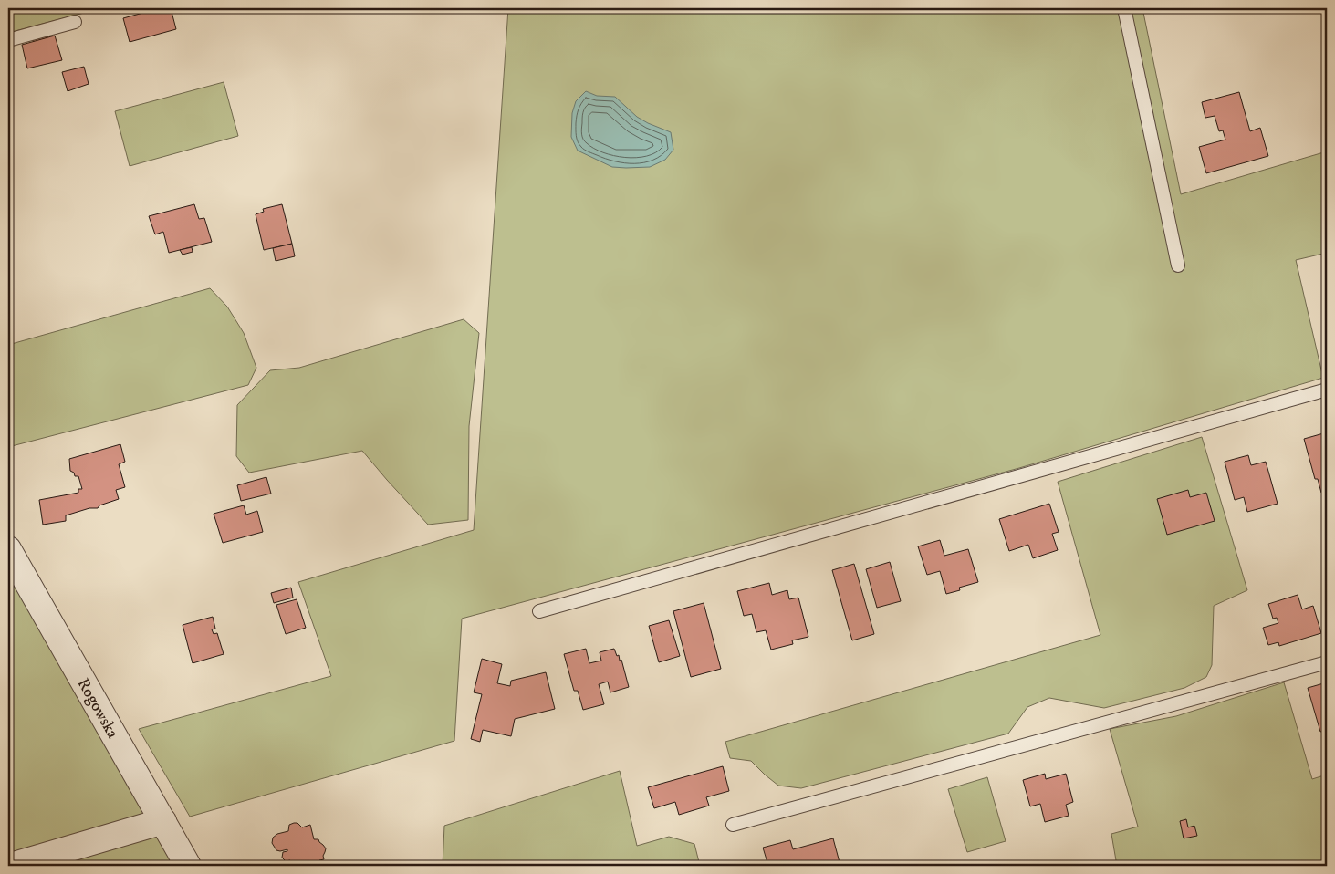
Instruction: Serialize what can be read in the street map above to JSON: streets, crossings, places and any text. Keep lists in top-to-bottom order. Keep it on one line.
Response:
{"streets":{"street":["Rogowska"]}}
